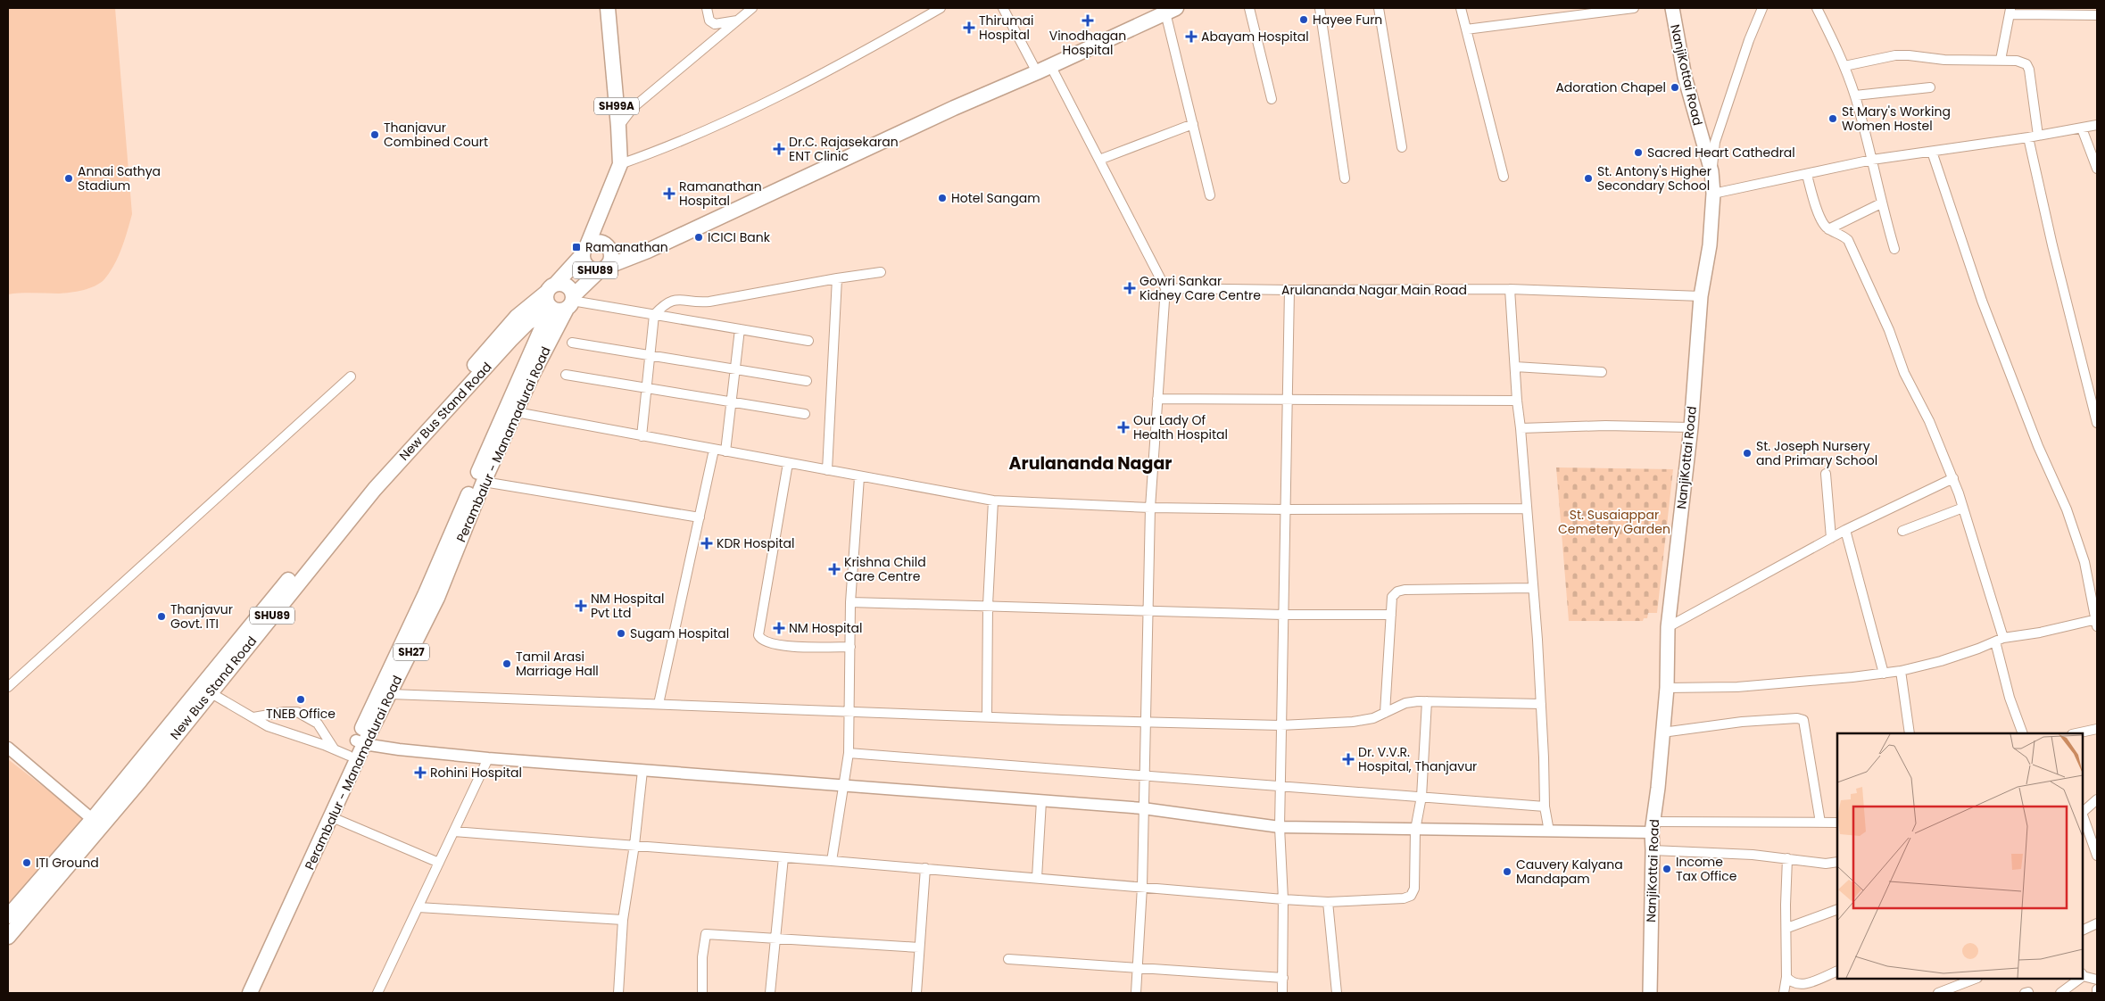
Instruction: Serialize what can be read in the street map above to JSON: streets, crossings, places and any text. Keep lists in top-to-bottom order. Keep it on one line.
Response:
{"streets":{"main road":["NanjiKottai Road","SH99A","SHU89","New Bus Stand Road","Perambalur - Manamadurai Road","SH27"],"street":["Arulananda Nagar Main Road"]},"crossings":[["NanjiKottai Road","Arulananda Nagar Main Road"],["SH99A","SHU89"],["SHU89","New Bus Stand Road"],["SHU89","Perambalur - Manamadurai Road"],["SHU89","SH27"],["New Bus Stand Road","Perambalur - Manamadurai Road"],["New Bus Stand Road","SH27"],["Perambalur - Manamadurai Road","SH27"]],"districts":["Arulananda Nagar"],"parks":["St. Susaiappar Cemetery Garden"],"places":{"other":["Hayee Furn","Adoration Chapel","St Mary's Working Women Hostel","Thanjavur Combined Court","Sacred Heart Cathedral","Annai Sathya Stadium","St. Antony's Higher Secondary School","Hotel Sangam","ICICI Bank","St. Joseph Nursery and Primary School","Thanjavur Govt. ITI","Sugam Hospital","Tamil Arasi Marriage Hall","TNEB Office","ITI Ground","Income Tax Office","Cauvery Kalyana Mandapam"],"health":["Vinodhagan Hospital","Thirumai Hospital","Abayam Hospital","Dr.C. Rajasekaran ENT Clinic","Ramanathan Hospital","Gowri Sankar Kidney Care Centre","Our Lady Of Health Hospital","KDR Hospital","Krishna Child Care Centre","NM Hospital Pvt Ltd","NM Hospital","Dr. V.V.R. Hospital, Thanjavur","Rohini Hospital"],"transit":["Ramanathan"]}}
